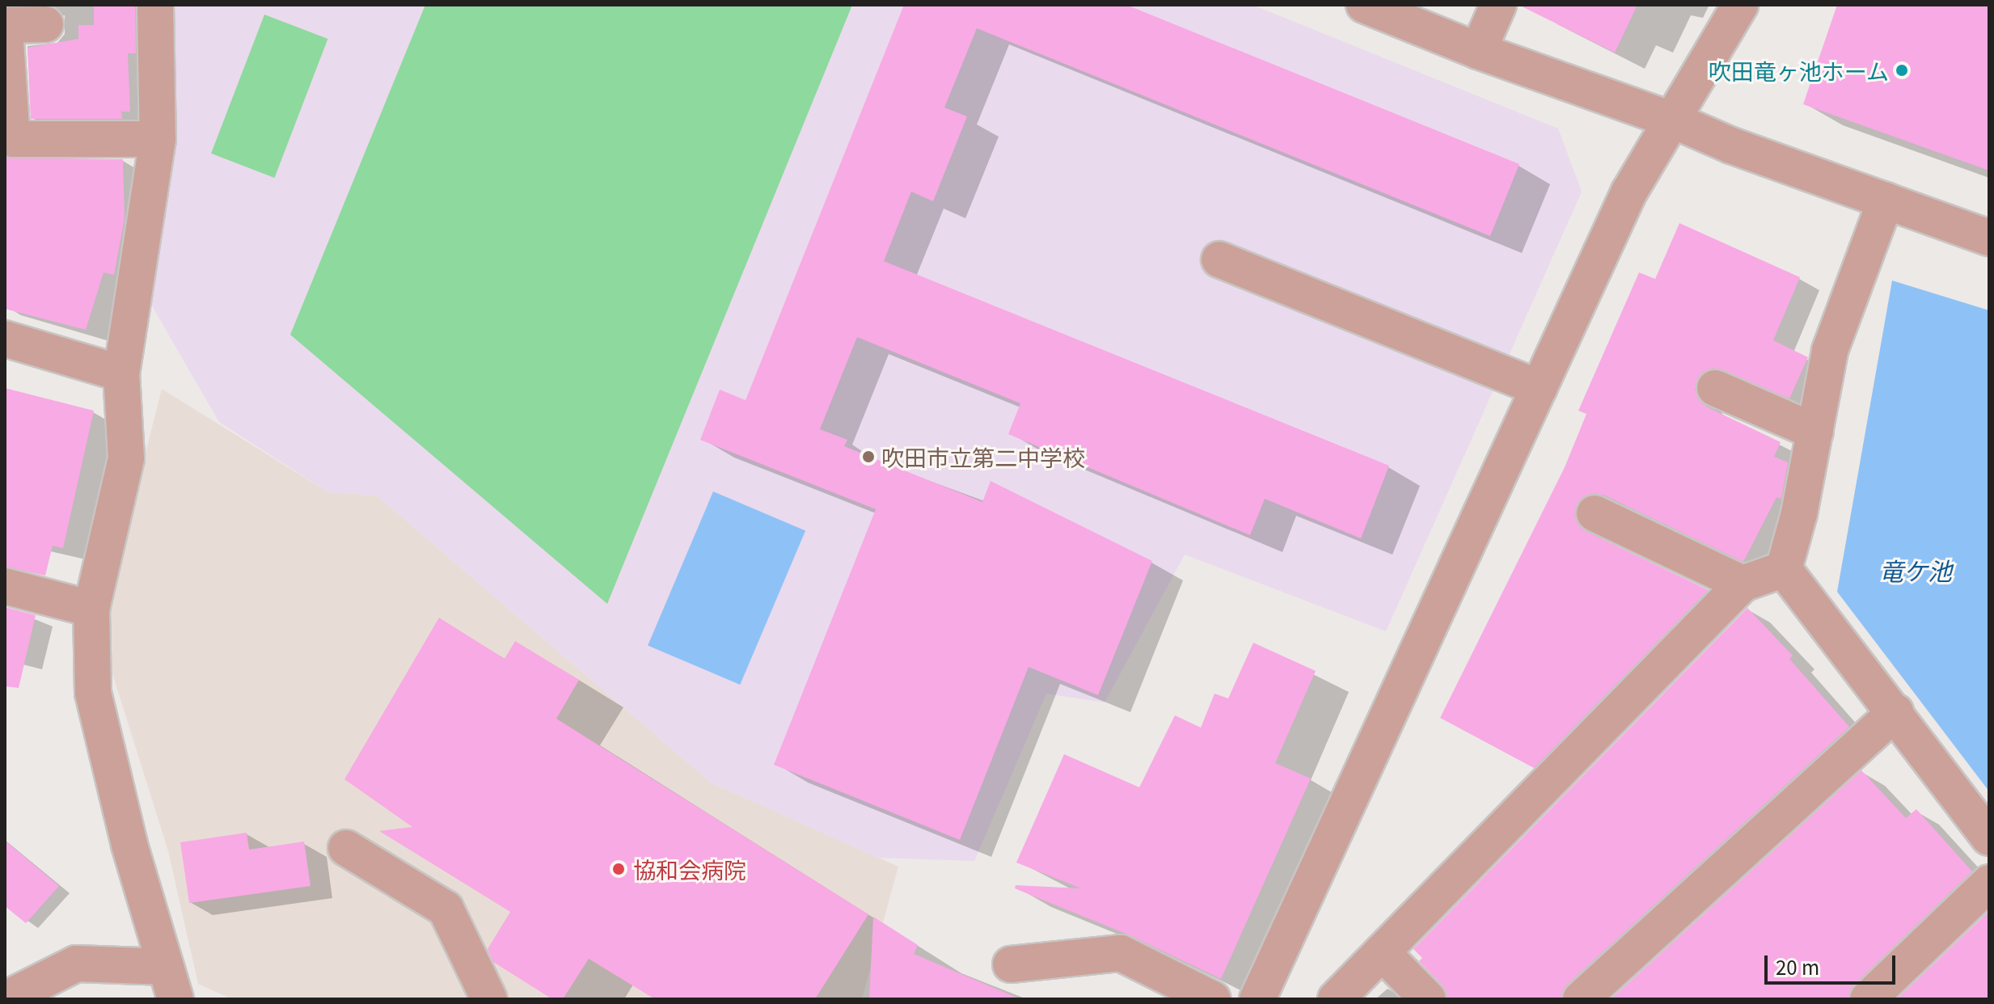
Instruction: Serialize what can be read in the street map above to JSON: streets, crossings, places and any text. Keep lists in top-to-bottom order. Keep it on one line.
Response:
{"water":["竜ケ池"],"places":["吹田竜ヶ池ホーム","吹田市立第二中学校","協和会病院"],"scale_bar":"20 m"}
